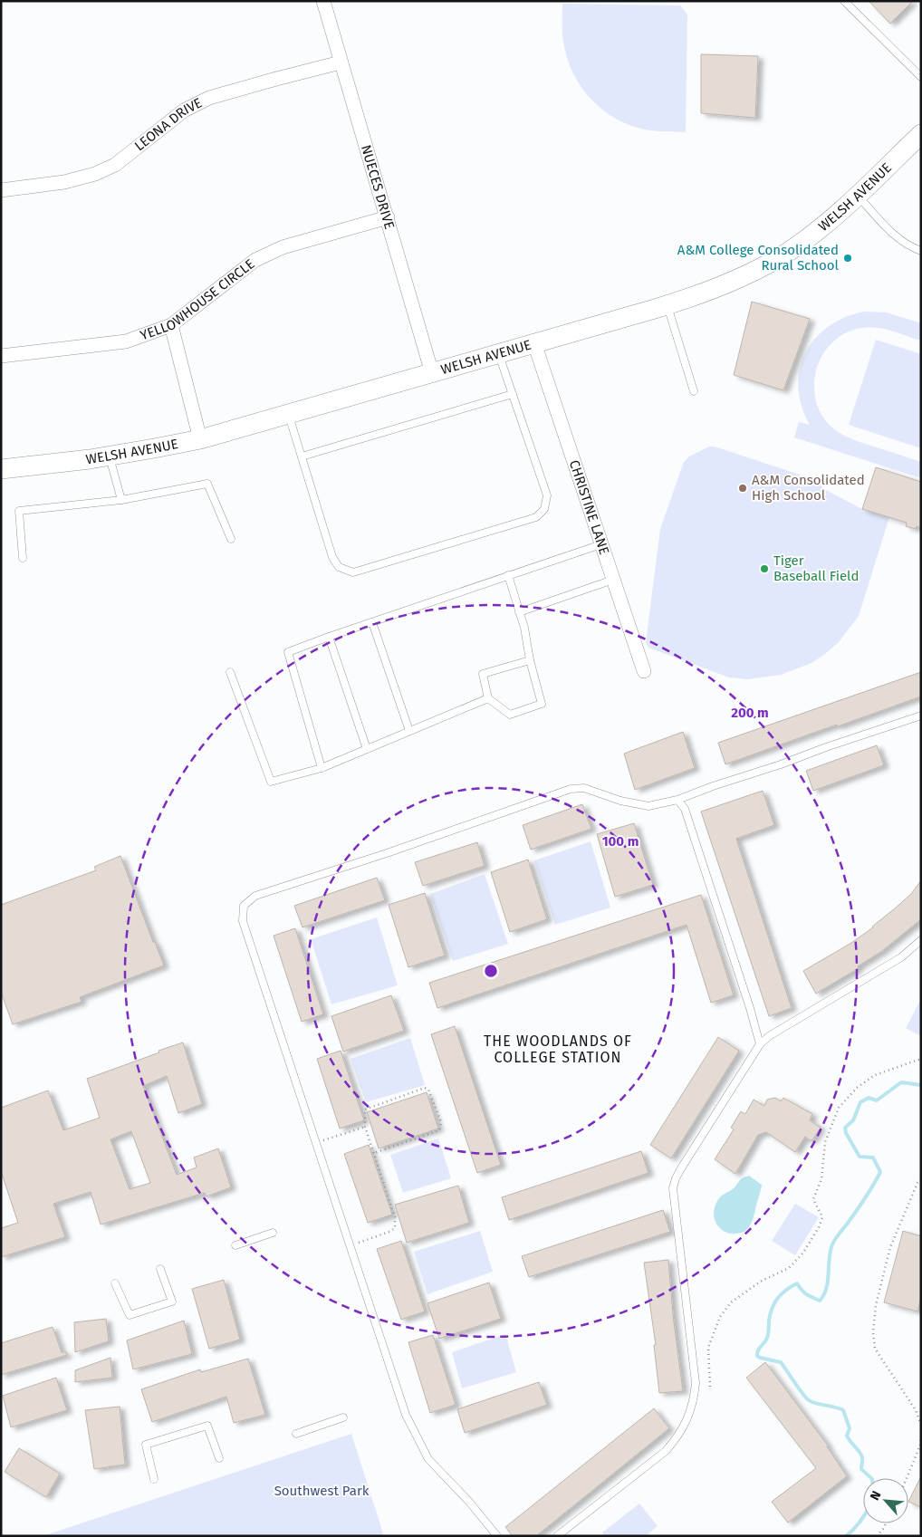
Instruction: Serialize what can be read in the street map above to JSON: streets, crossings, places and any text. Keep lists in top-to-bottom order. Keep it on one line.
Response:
{"streets":{"main road":["WELSH AVENUE"],"street":["LEONA DRIVE","NUECES DRIVE","YELLOWHOUSE CIRCLE","CHRISTINE LANE"]},"crossings":[["LEONA DRIVE","NUECES DRIVE"],["NUECES DRIVE","WELSH AVENUE"],["NUECES DRIVE","YELLOWHOUSE CIRCLE"],["WELSH AVENUE","CHRISTINE LANE"]],"districts":["THE WOODLANDS OF COLLEGE STATION"],"parks":["Southwest Park"],"places":["A&M College Consolidated Rural School","A&M Consolidated High School","Tiger Baseball Field"],"north":"top left","rings":["200 m","100 m"]}
